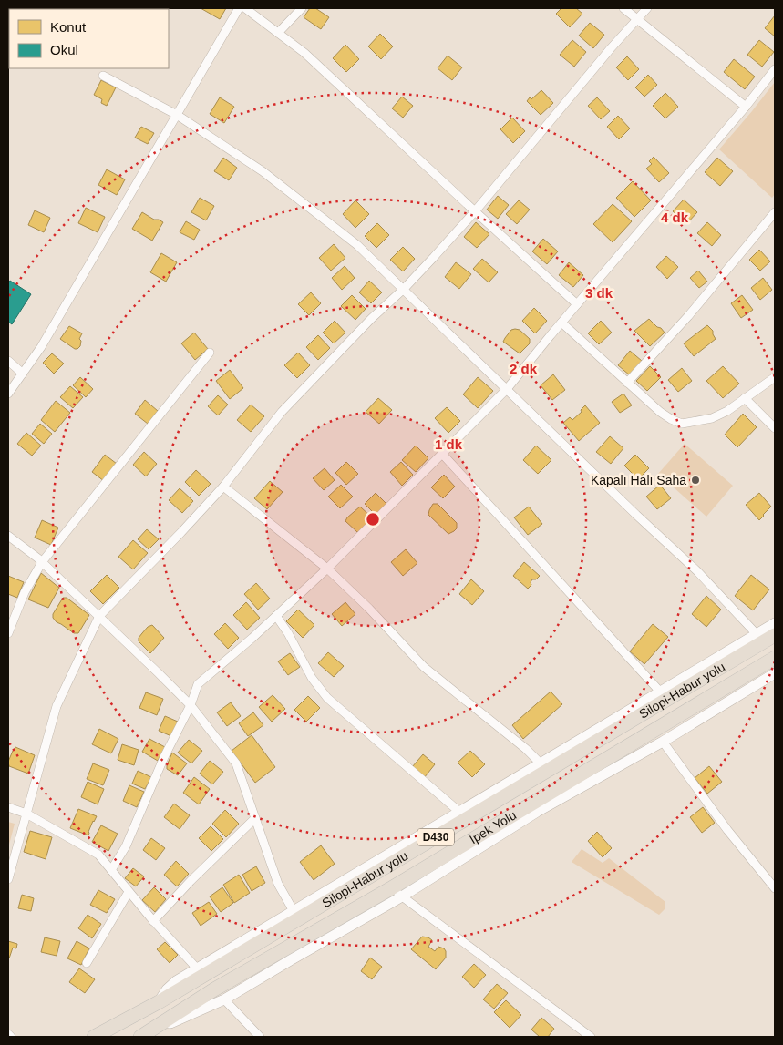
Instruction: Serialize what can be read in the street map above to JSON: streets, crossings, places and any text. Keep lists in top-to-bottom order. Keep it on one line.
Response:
{"streets":{"highway":["Silopi-Habur yolu","İpek Yolu","D430"]},"places":["Kapalı Halı Saha"],"legend":["Konut","Okul"],"rings":["4 dk","3 dk","2 dk","1 dk"]}
